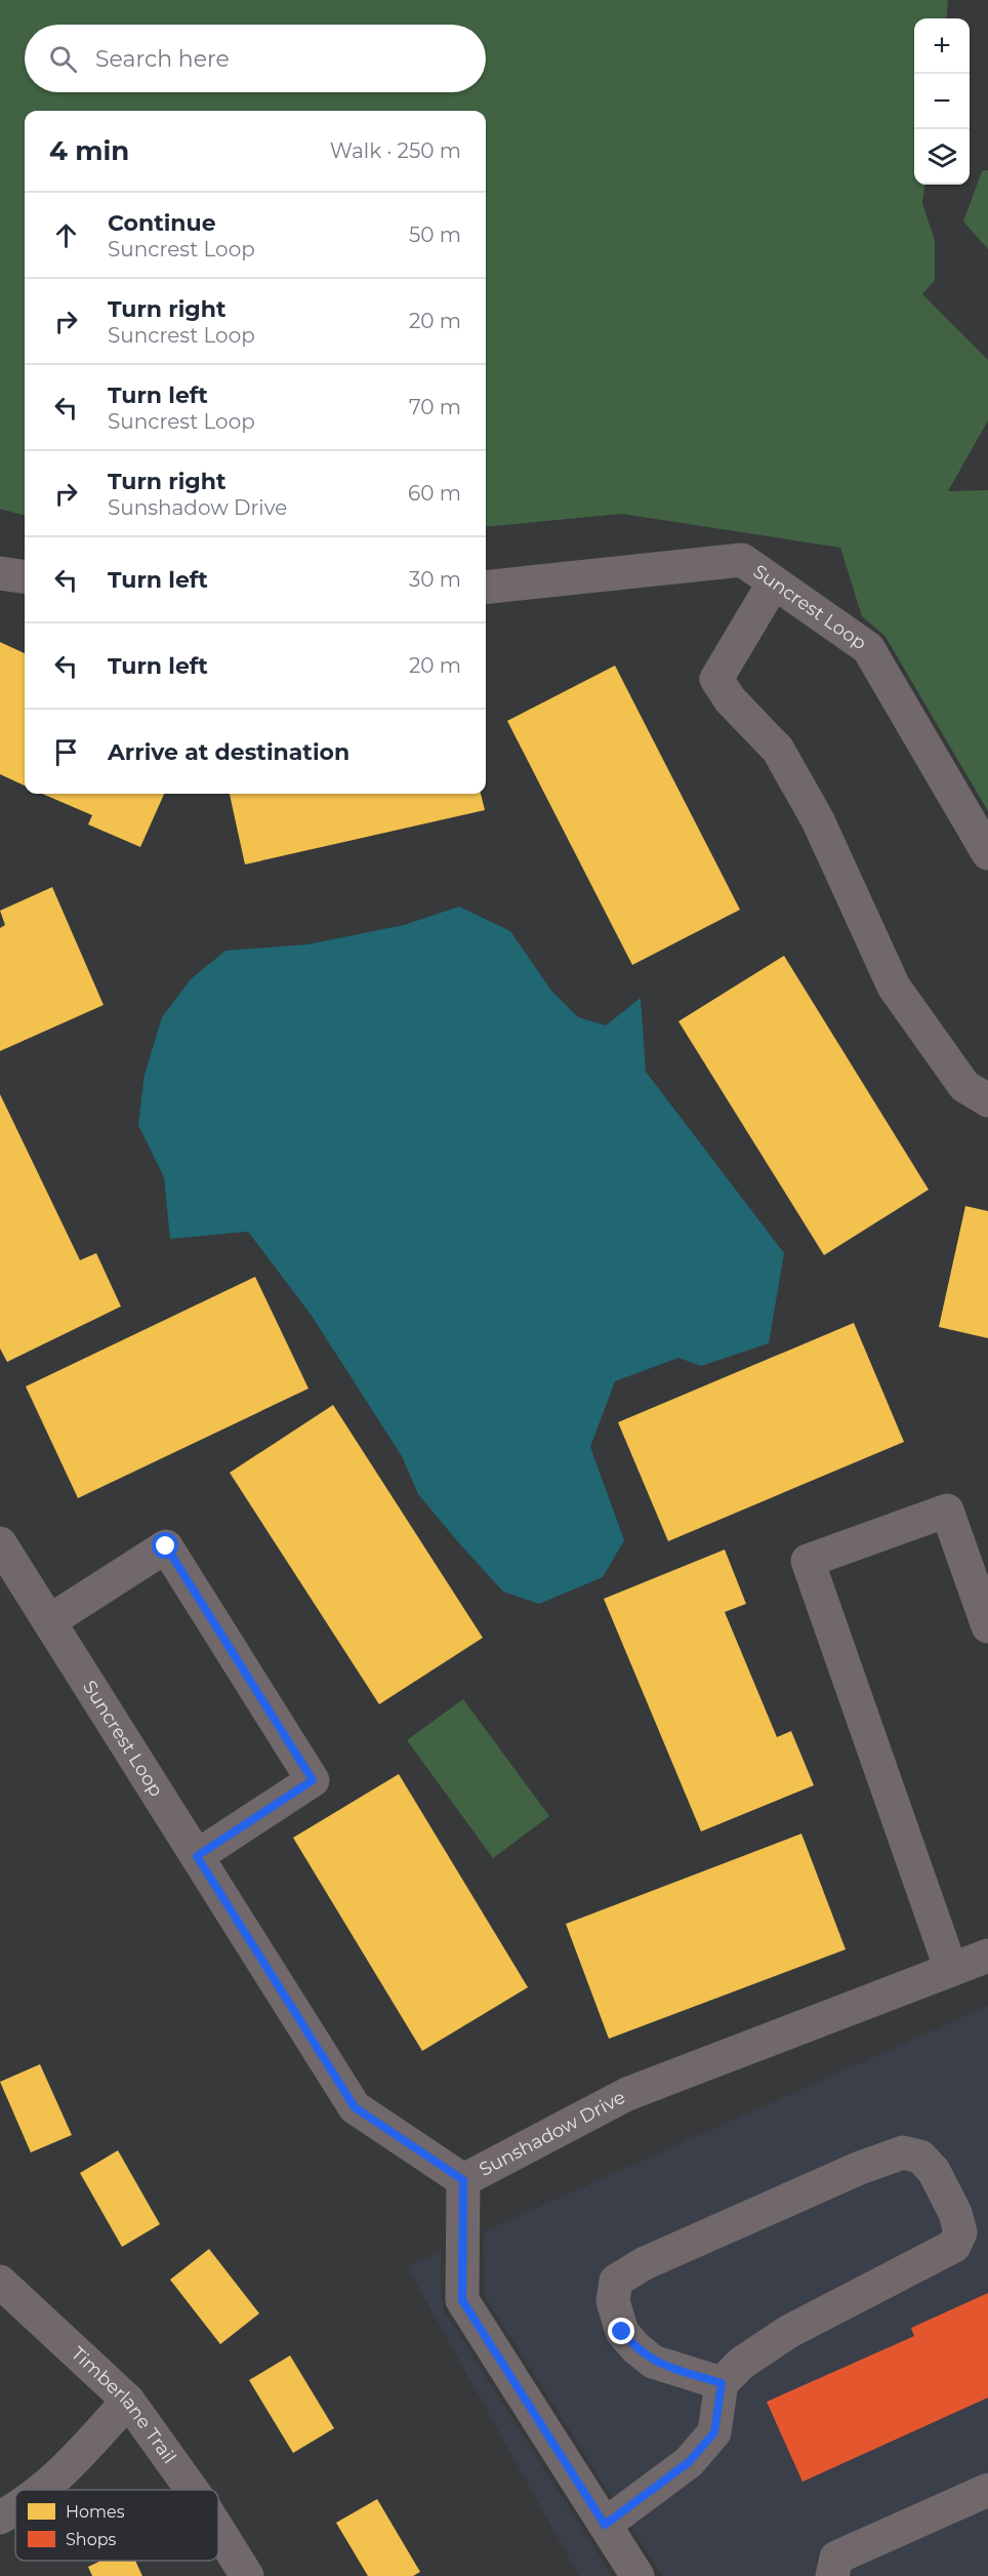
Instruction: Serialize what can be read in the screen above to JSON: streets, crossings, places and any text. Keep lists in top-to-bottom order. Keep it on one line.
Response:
{"streets":{"street":["Suncrest Loop","Sunshadow Drive","Timberlane Trail"]},"crossings":[["Suncrest Loop","Sunshadow Drive"]],"legend":["Homes","Shops"],"page":{"map_buttons":["+","−"],"search":"Search here","heading":["4 min","Walk · 250 m"],"list":[["Continue","Suncrest Loop","50 m"],["Turn right","Suncrest Loop","20 m"],["Turn left","Suncrest Loop","70 m"],["Turn right","Sunshadow Drive","60 m"],["Turn left","30 m"],["Turn left","20 m"],"Arrive at destination"]}}
